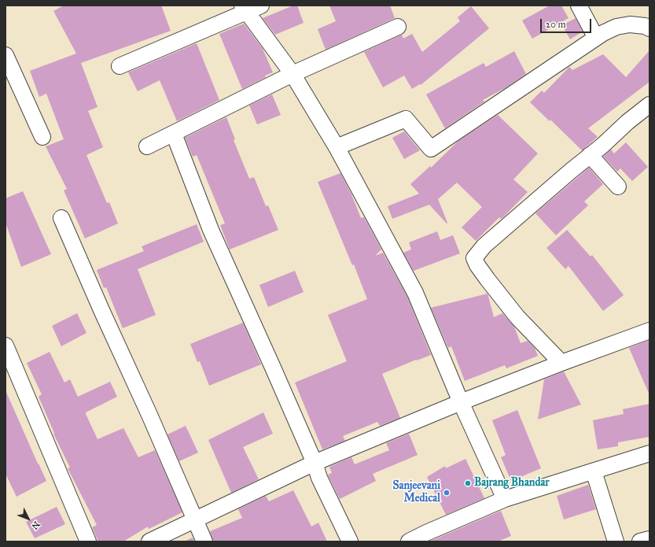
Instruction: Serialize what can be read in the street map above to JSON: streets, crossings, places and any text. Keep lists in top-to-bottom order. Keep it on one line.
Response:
{"places":["Bajrang Bhandar","Sanjeevani Medical"],"scale_bar":"20 m","north":"bottom right"}
